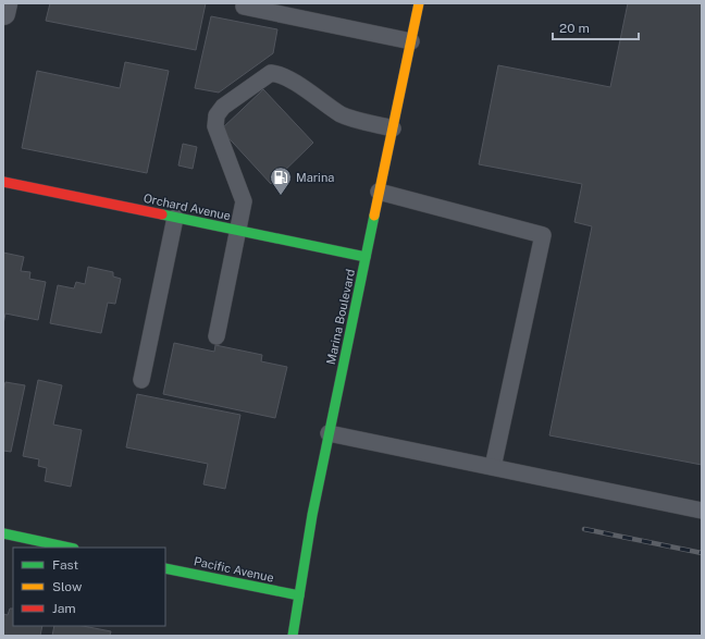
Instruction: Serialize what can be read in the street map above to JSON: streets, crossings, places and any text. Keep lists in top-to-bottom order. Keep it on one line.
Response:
{"streets":{"main road":["Orchard Avenue","Marina Boulevard","Pacific Avenue"]},"crossings":[["Orchard Avenue","Marina Boulevard"],["Marina Boulevard","Pacific Avenue"]],"places":{"fuel station":["Marina"]},"legend":["Fast","Slow","Jam"],"scale_bar":"20 m"}
